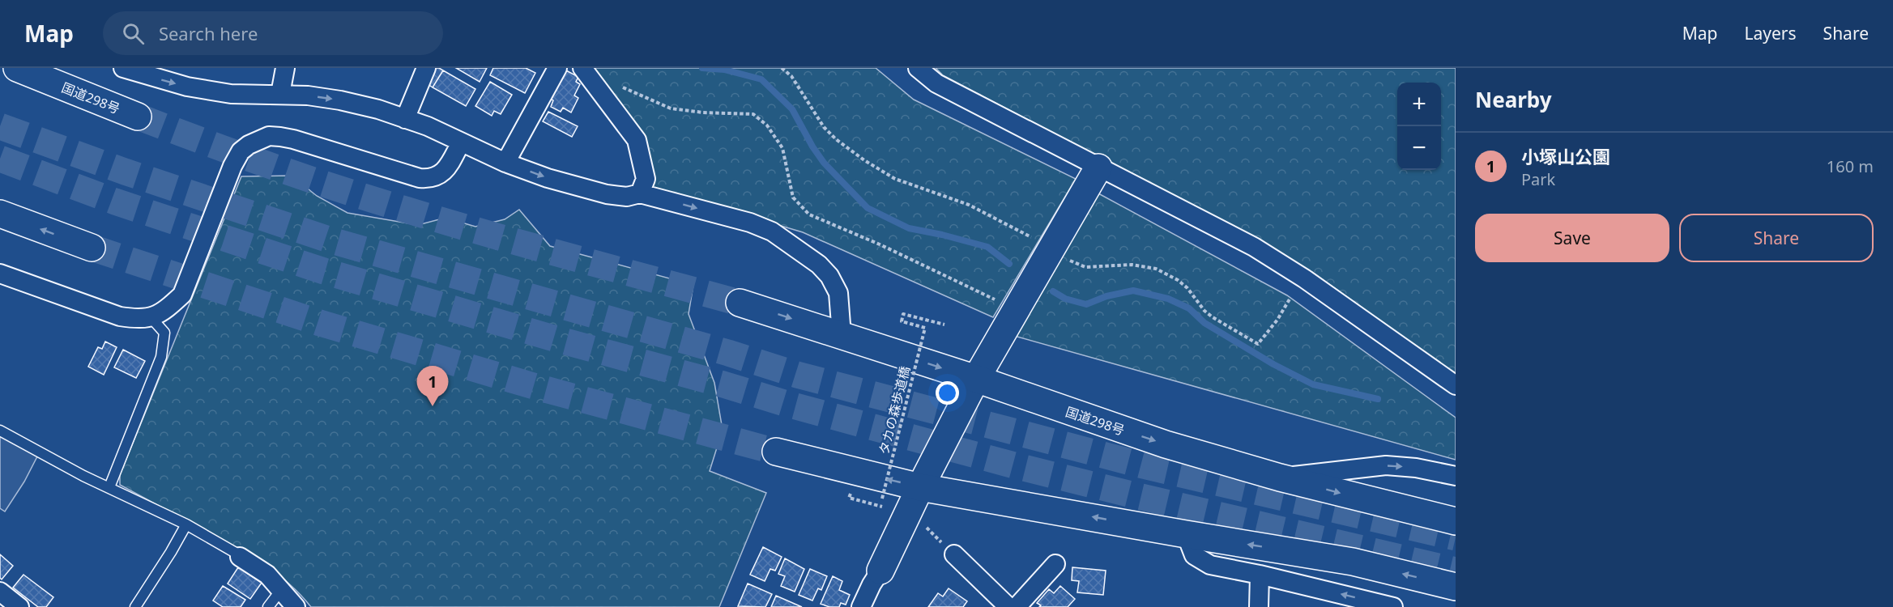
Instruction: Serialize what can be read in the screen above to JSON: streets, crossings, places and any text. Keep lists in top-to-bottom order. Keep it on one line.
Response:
{"streets":{"main road":["国道298号"],"path":["タカの森歩道橋"]},"page":{"header":"Map","search":"Search here","nav":["Map","Layers","Share"],"heading":"Nearby","map_buttons":["+","−"],"list":[{"mark":"1","name":"小塚山公園","note":"Park","value":"160 m"}],"buttons":["Save","Share"],"pins":"1"}}
